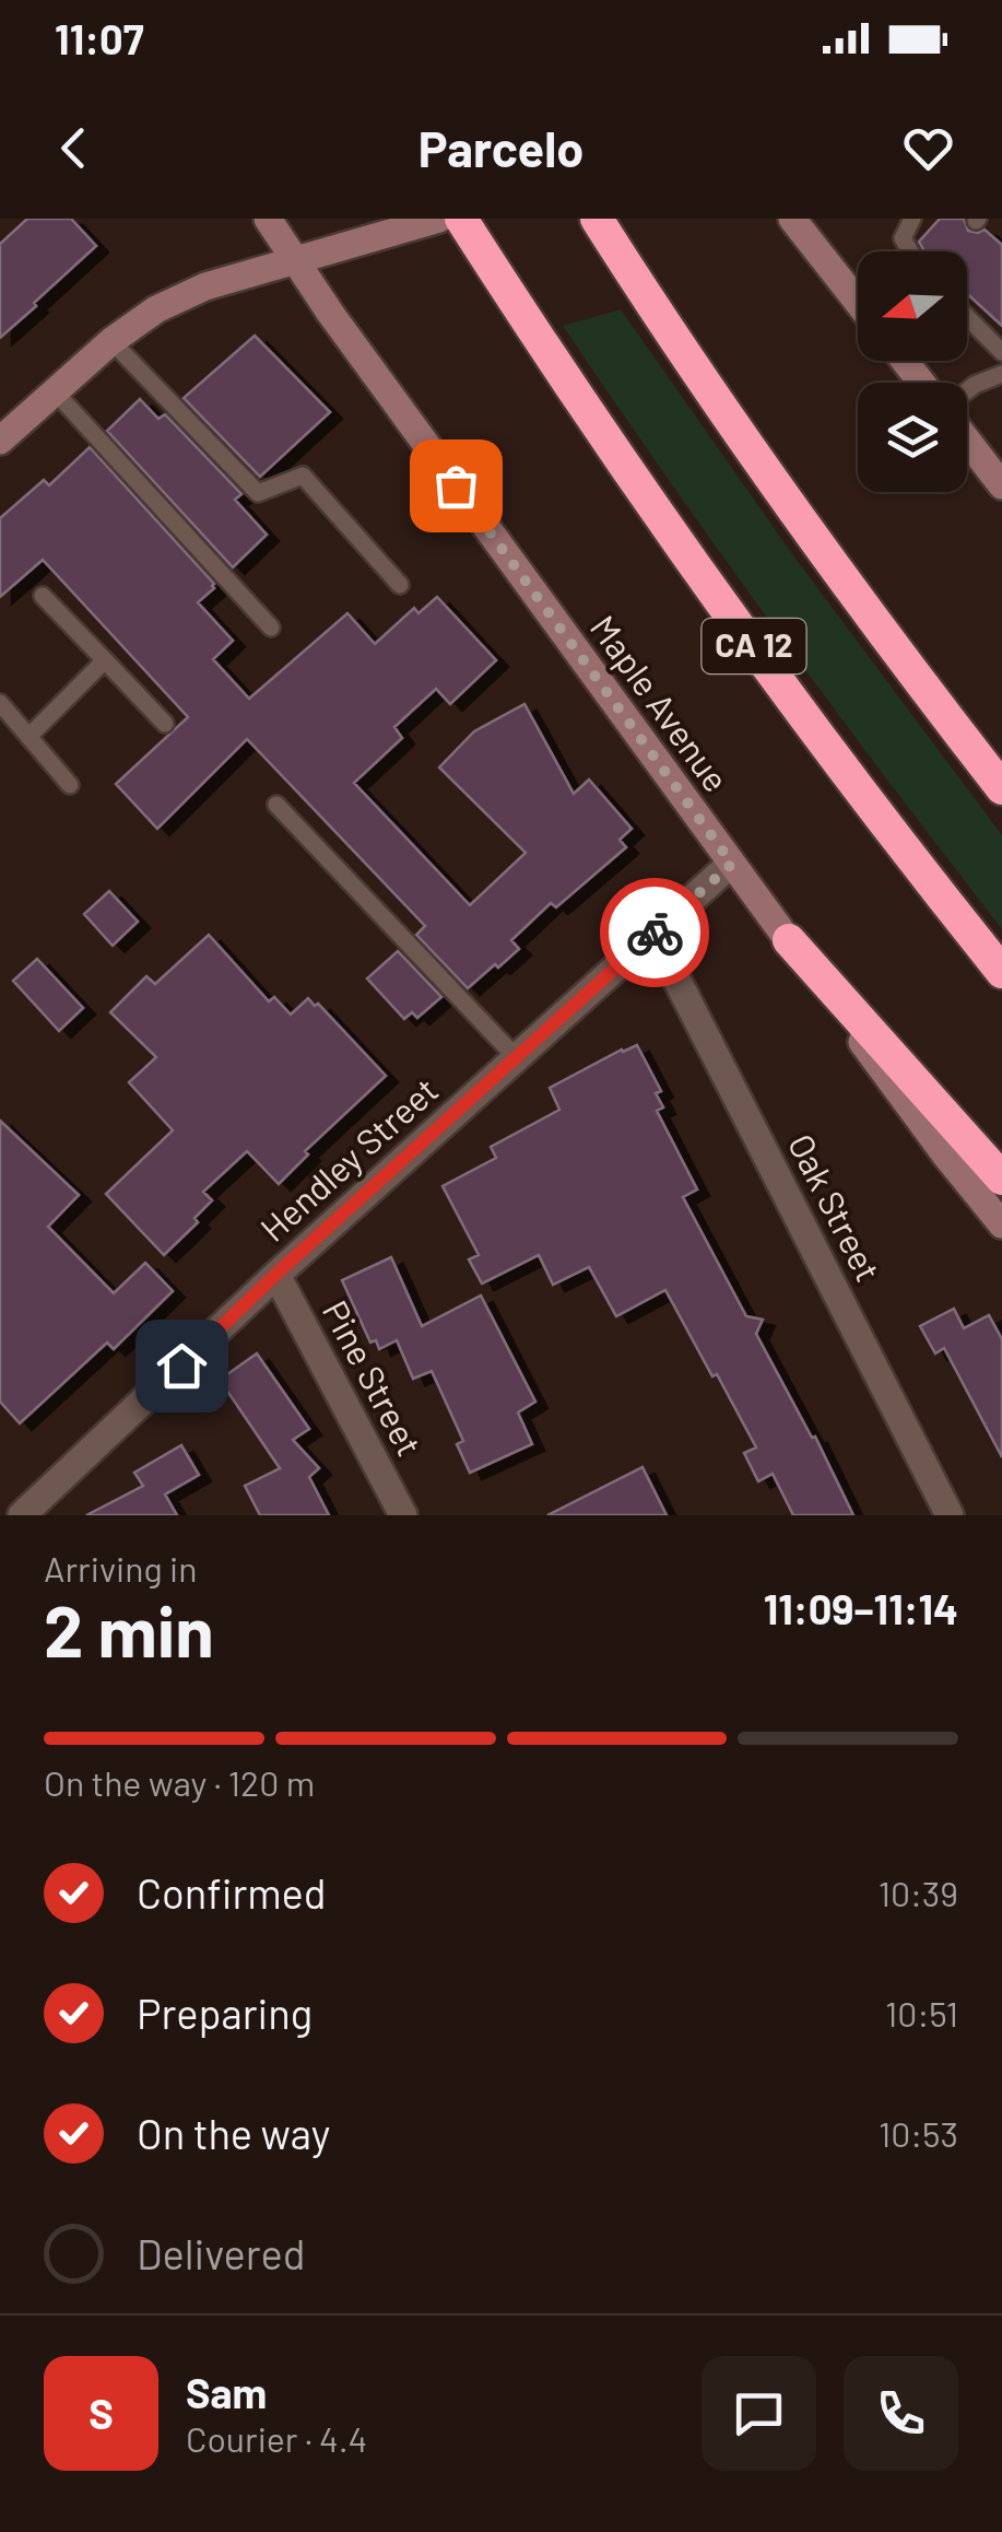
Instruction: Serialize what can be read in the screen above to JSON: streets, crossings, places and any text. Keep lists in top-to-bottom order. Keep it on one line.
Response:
{"streets":{"highway":["CA 12"],"main road":["Maple Avenue"],"street":["Hendley Street","Oak Street","Pine Street"]},"crossings":[["Maple Avenue","Hendley Street"],["Hendley Street","Oak Street"],["Hendley Street","Pine Street"]],"north":"left","page":{"status":"11:07","header":"Parcelo","heading":["2 min","Arriving in","11:09–11:14"],"panel":["Sam","Courier · 4.4"],"bar":"On the way · 120 m","list":[["Confirmed","10:39"],["Preparing","10:51"],["On the way","10:53"],"Delivered"],"round":"S"}}
